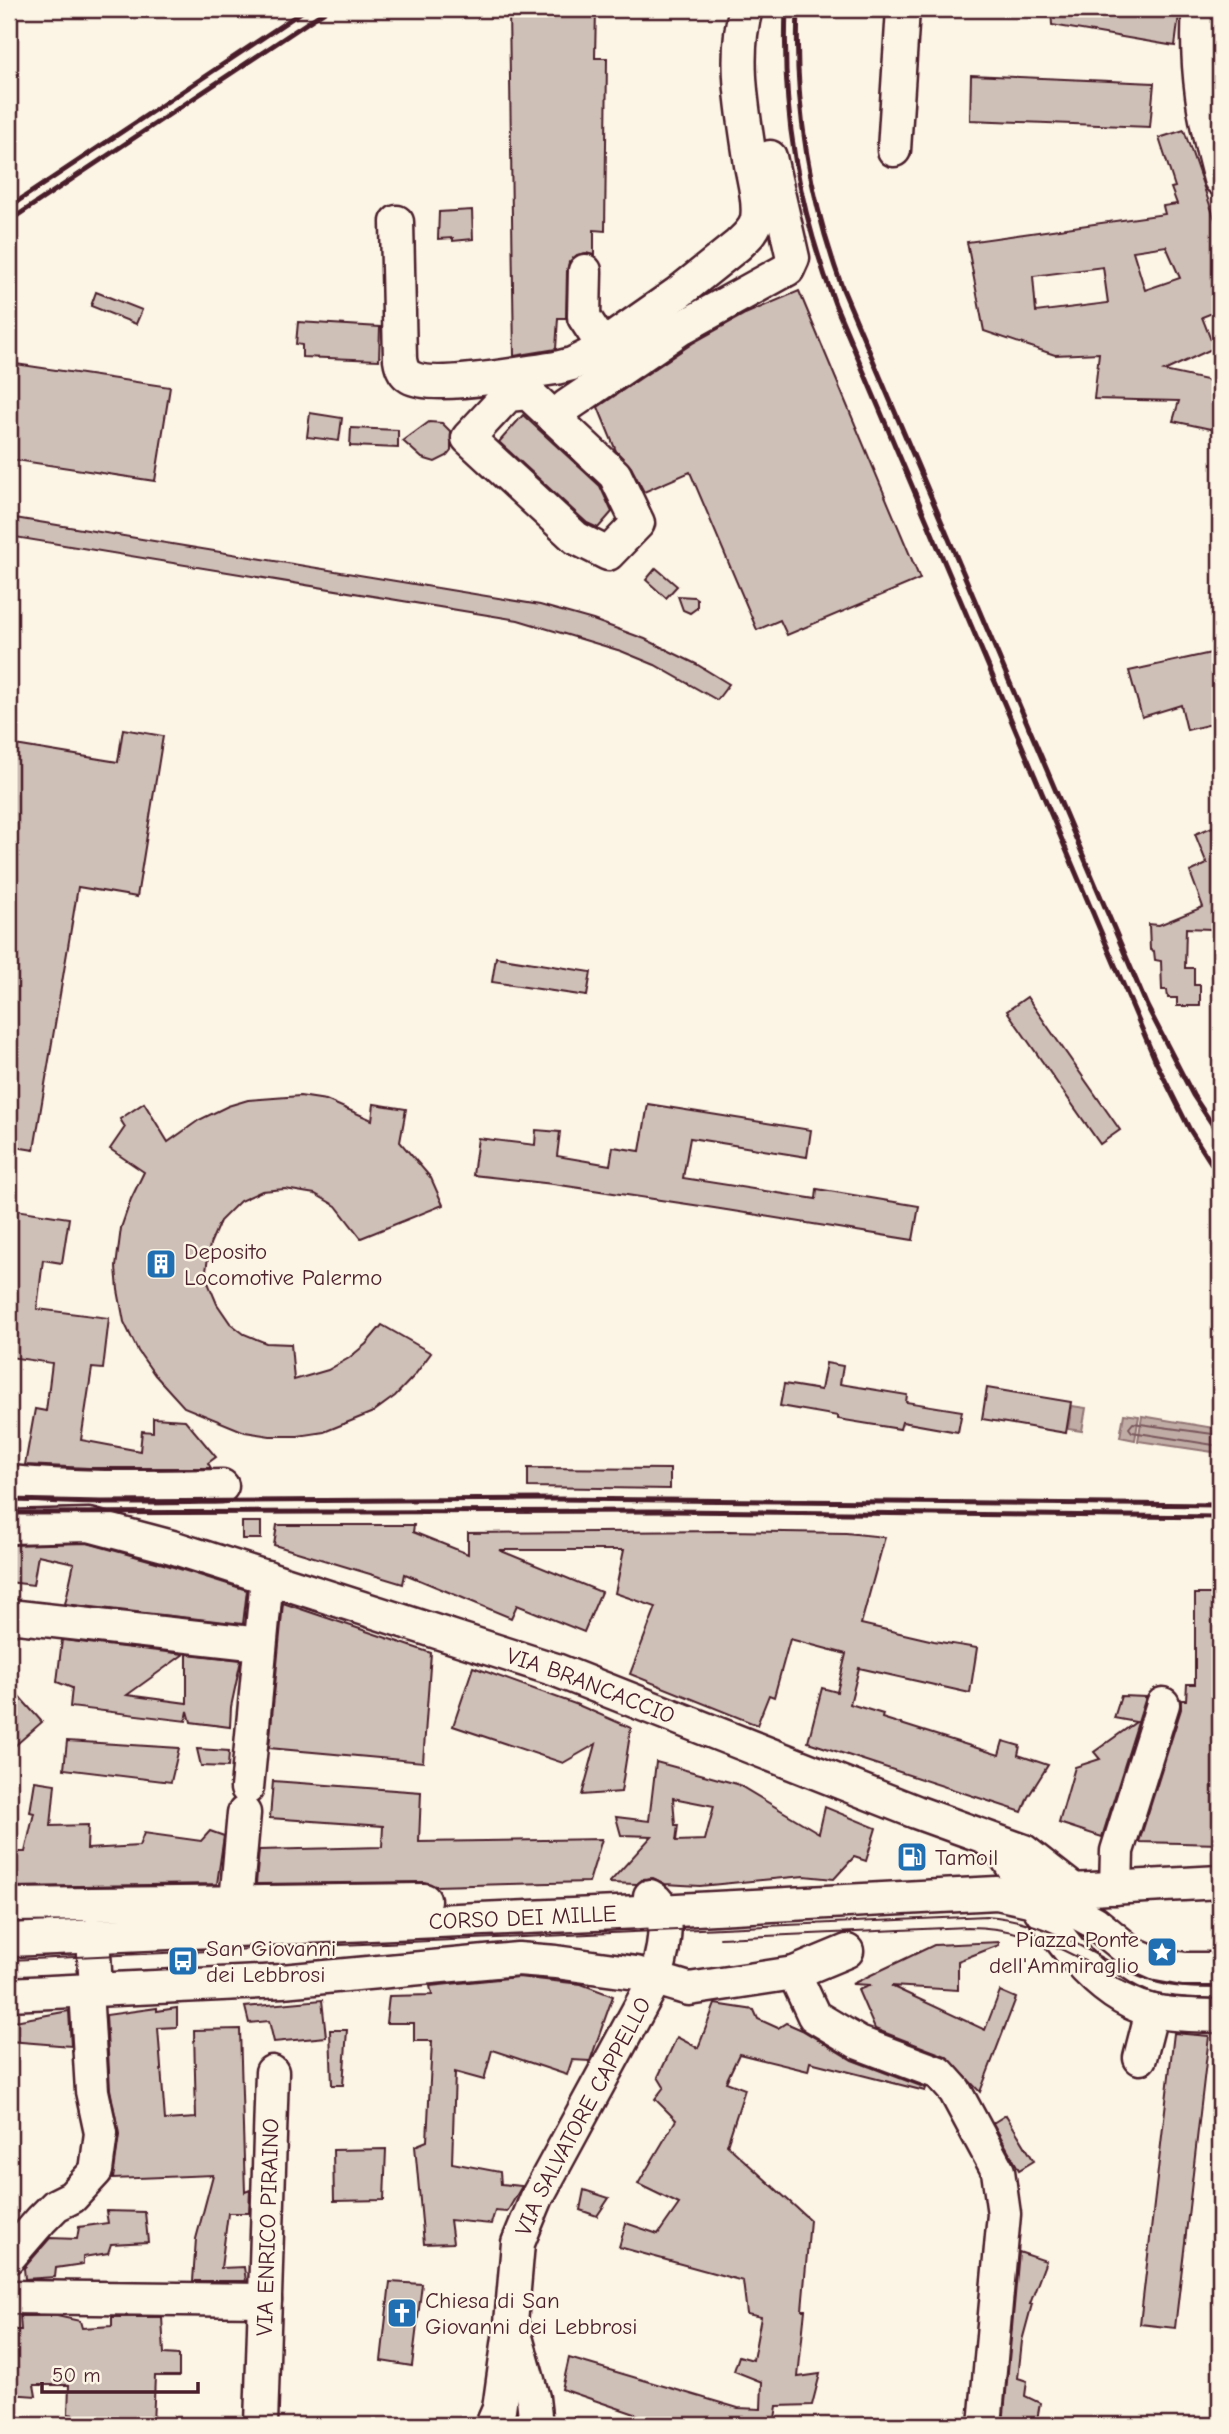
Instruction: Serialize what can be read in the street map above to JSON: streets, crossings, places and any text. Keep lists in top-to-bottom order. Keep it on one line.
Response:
{"streets":{"street":["VIA BRANCACCIO","CORSO DEI MILLE","VIA SALVATORE CAPPELLO","VIA ENRICO PIRAINO"]},"crossings":[["CORSO DEI MILLE","VIA SALVATORE CAPPELLO"]],"places":{"building":["Deposito Locomotive Palermo"],"fuel station":["Tamoil"],"place":["Piazza Ponte dell'Ammiraglio"],"bus stop":["San Giovanni dei Lebbrosi"],"church":["Chiesa di San Giovanni dei Lebbrosi"]},"scale_bar":"50 m"}
